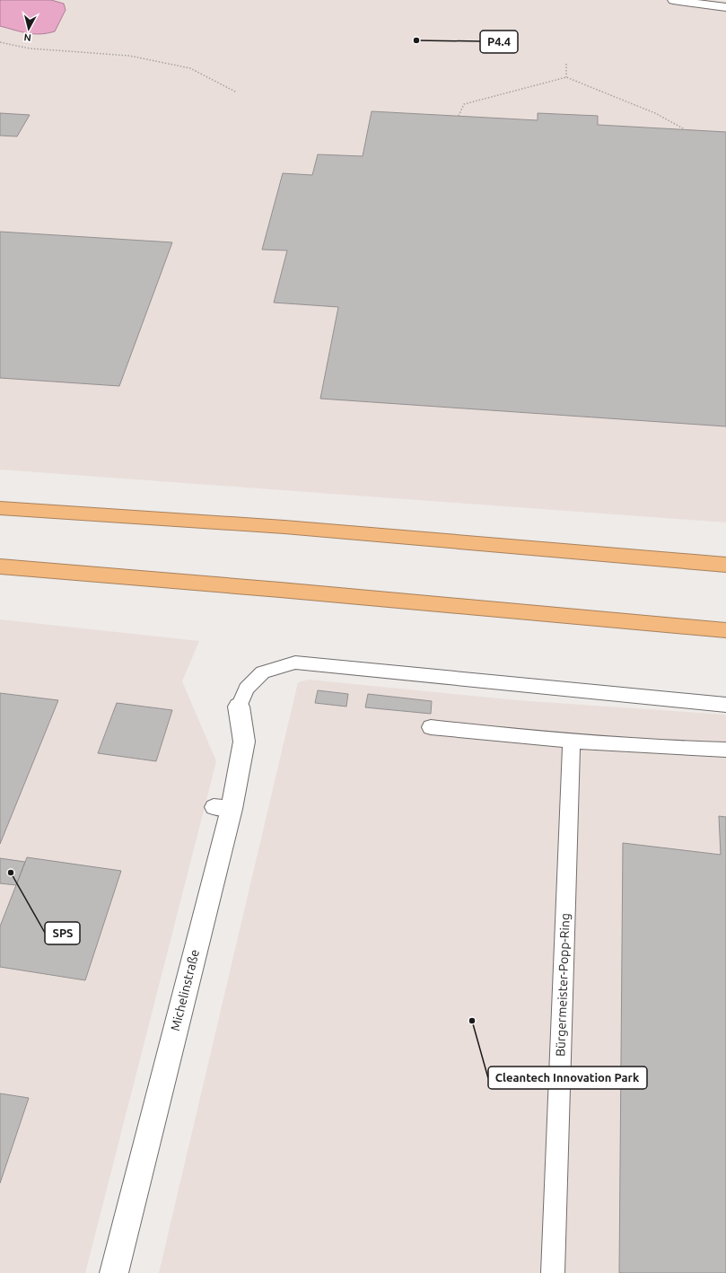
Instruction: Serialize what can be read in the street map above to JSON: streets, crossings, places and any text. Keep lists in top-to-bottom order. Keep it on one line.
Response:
{"streets":{"street":["Michelinstraße"],"lane":["Bürgermeister-Popp-Ring"]},"places":["P4.4","SPS","Cleantech Innovation Park"],"north":"bottom"}
